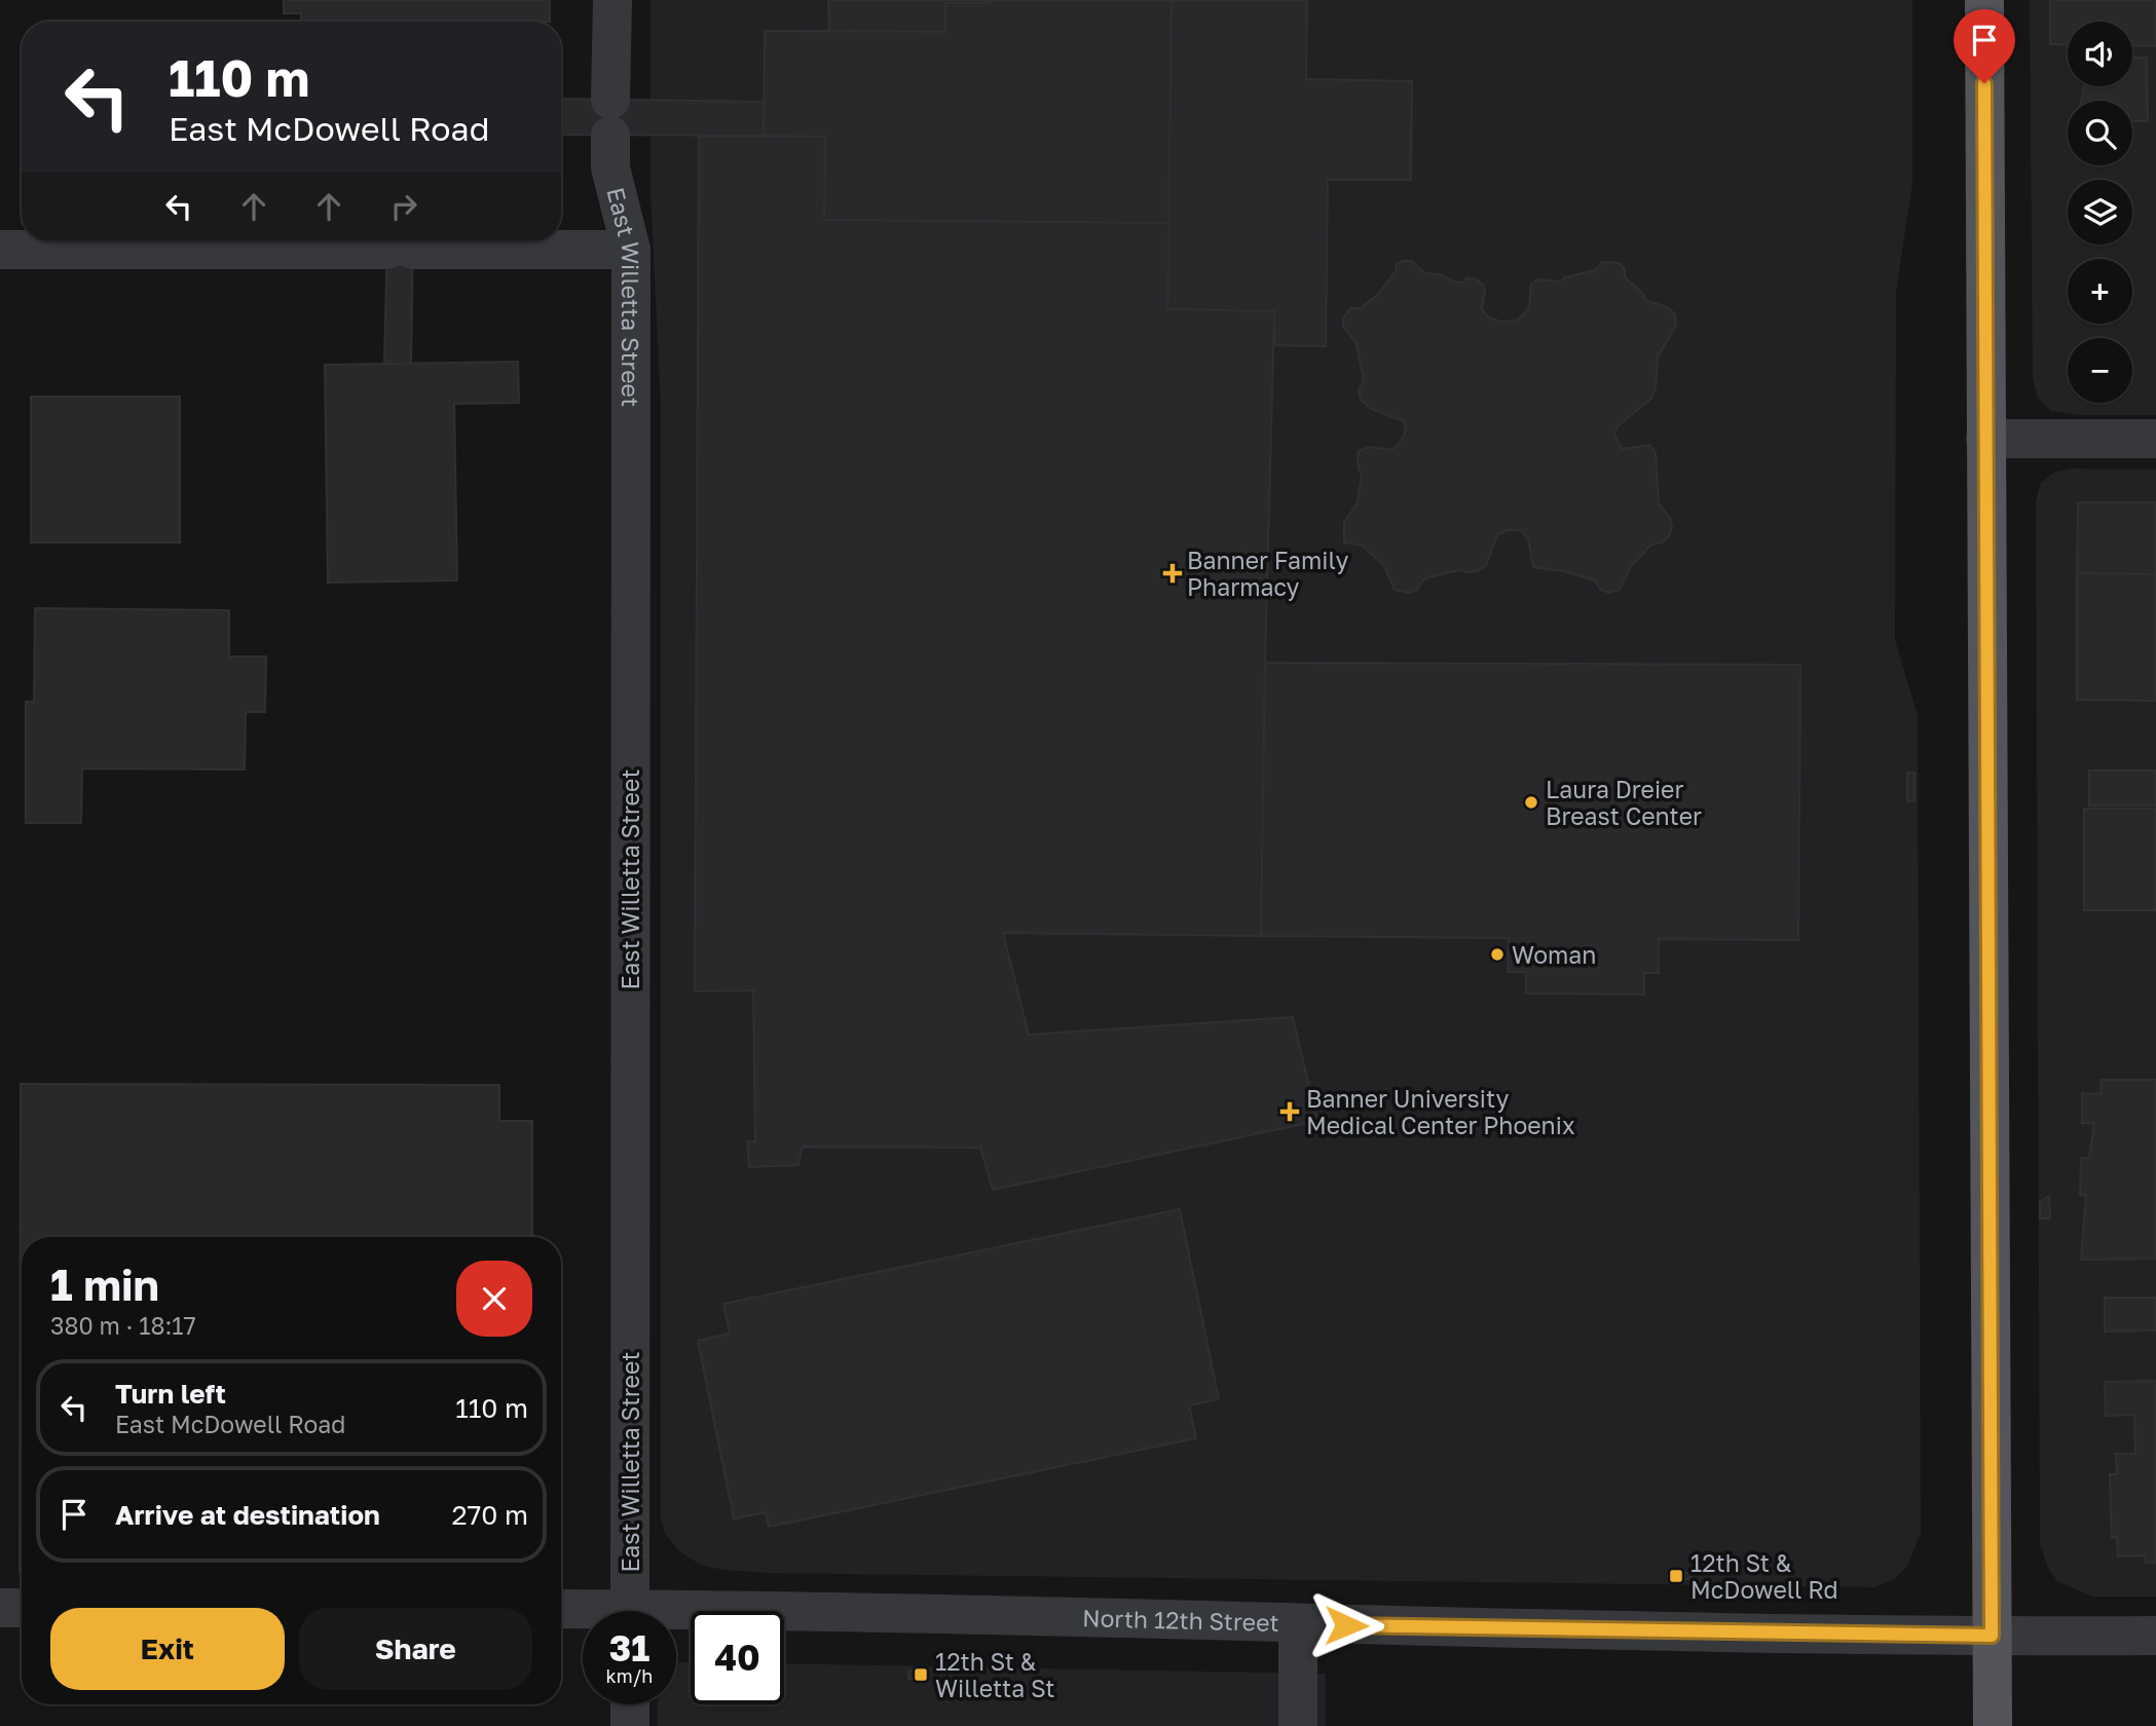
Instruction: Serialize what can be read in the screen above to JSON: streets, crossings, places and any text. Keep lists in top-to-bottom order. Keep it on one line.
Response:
{"streets":{"street":["East Willetta Street","North 12th Street"]},"places":{"health":["Banner Family Pharmacy","Banner University Medical Center Phoenix"],"other":["Laura Dreier Breast Center","Woman"],"transit":["12th St & McDowell Rd","12th St & Willetta St"]},"page":{"map_buttons":["+","−"],"turn":["110 m","East McDowell Road"],"heading":["1 min","380 m · 18:17"],"list":[{"name":"Turn left","note":"East McDowell Road","value":"110 m"},{"name":"Arrive at destination","value":"270 m"}],"buttons":["Exit","Share"],"speed":"31 km/h","limit":"40"}}
